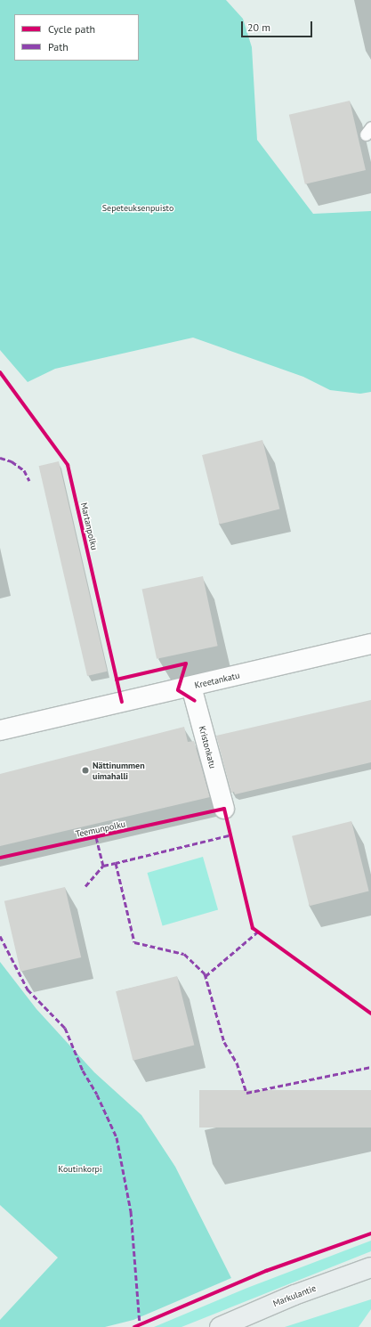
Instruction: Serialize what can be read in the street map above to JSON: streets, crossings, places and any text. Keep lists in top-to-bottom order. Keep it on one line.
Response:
{"streets":{"main road":["Markulantie"],"street":["Kreetankatu","Kristonkatu"],"cycle path":["Martanpolku","Teemunpolku"]},"crossings":[["Kreetankatu","Kristonkatu"]],"parks":["Sepeteuksenpuisto","Koutinkorpi"],"places":["Nättinummen uimahalli"],"legend":["Cycle path","Path"],"scale_bar":"20 m"}
